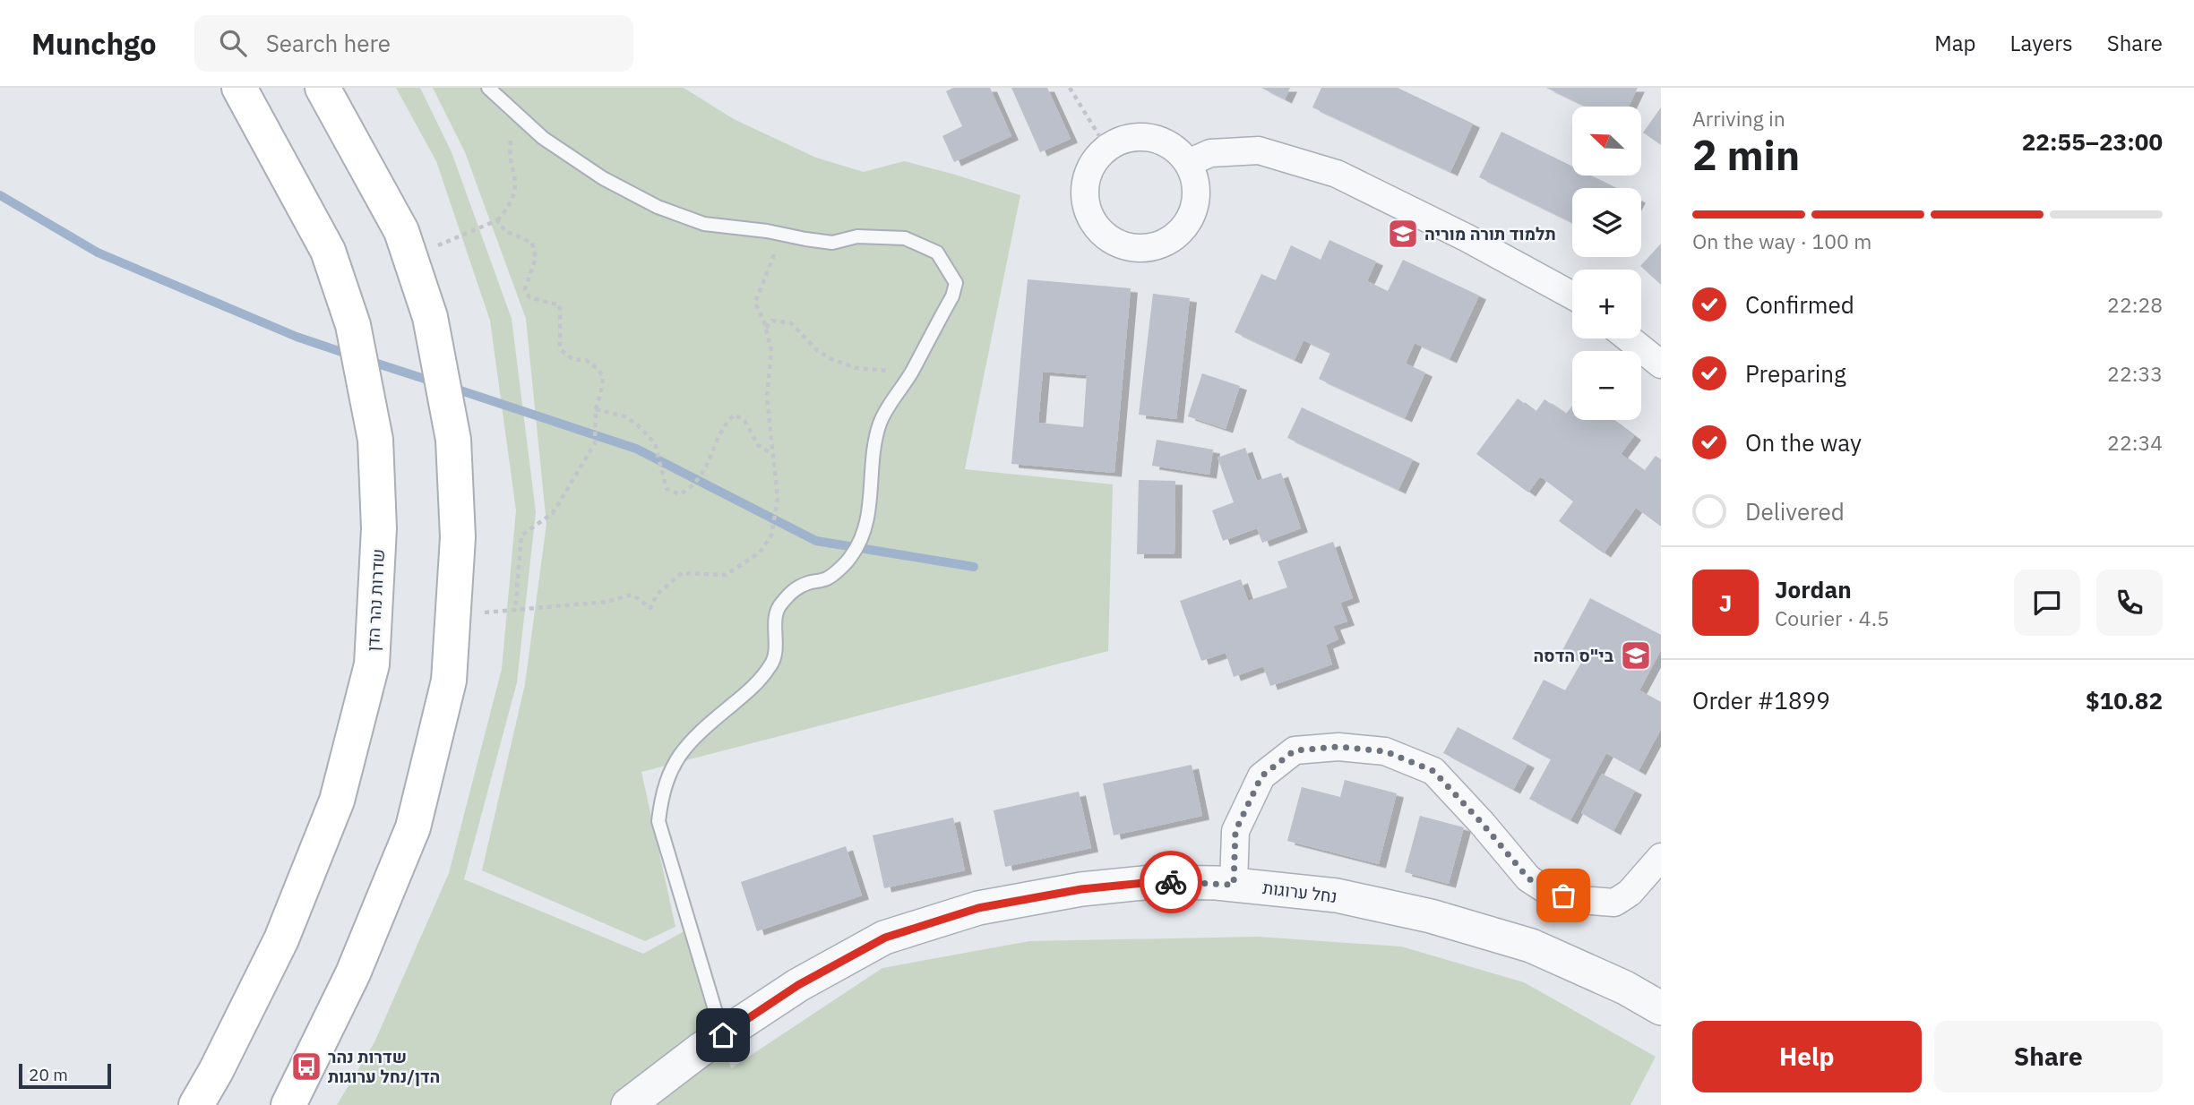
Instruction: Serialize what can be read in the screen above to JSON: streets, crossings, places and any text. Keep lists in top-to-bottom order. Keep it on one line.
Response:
{"streets":{"main road":["שדרות נהר הדן"],"street":["נחל ערוגות"]},"places":{"school or university":["תלמוד תורה מוריה","בי\"ס הדסה"],"bus stop":["שדרות נהר הדן/נחל ערוגות"]},"scale_bar":"20 m","north":"top left","page":{"header":"Munchgo","search":"Search here","nav":["Map","Layers","Share"],"heading":["2 min","Arriving in","22:55–23:00"],"panel":["Jordan","Courier · 4.5","Order #1899","$10.82"],"map_buttons":["+","−"],"bar":"On the way · 100 m","list":[["Confirmed","22:28"],["Preparing","22:33"],["On the way","22:34"],"Delivered"],"round":"J","buttons":["Help","Share"],"scale":"20 m"}}
